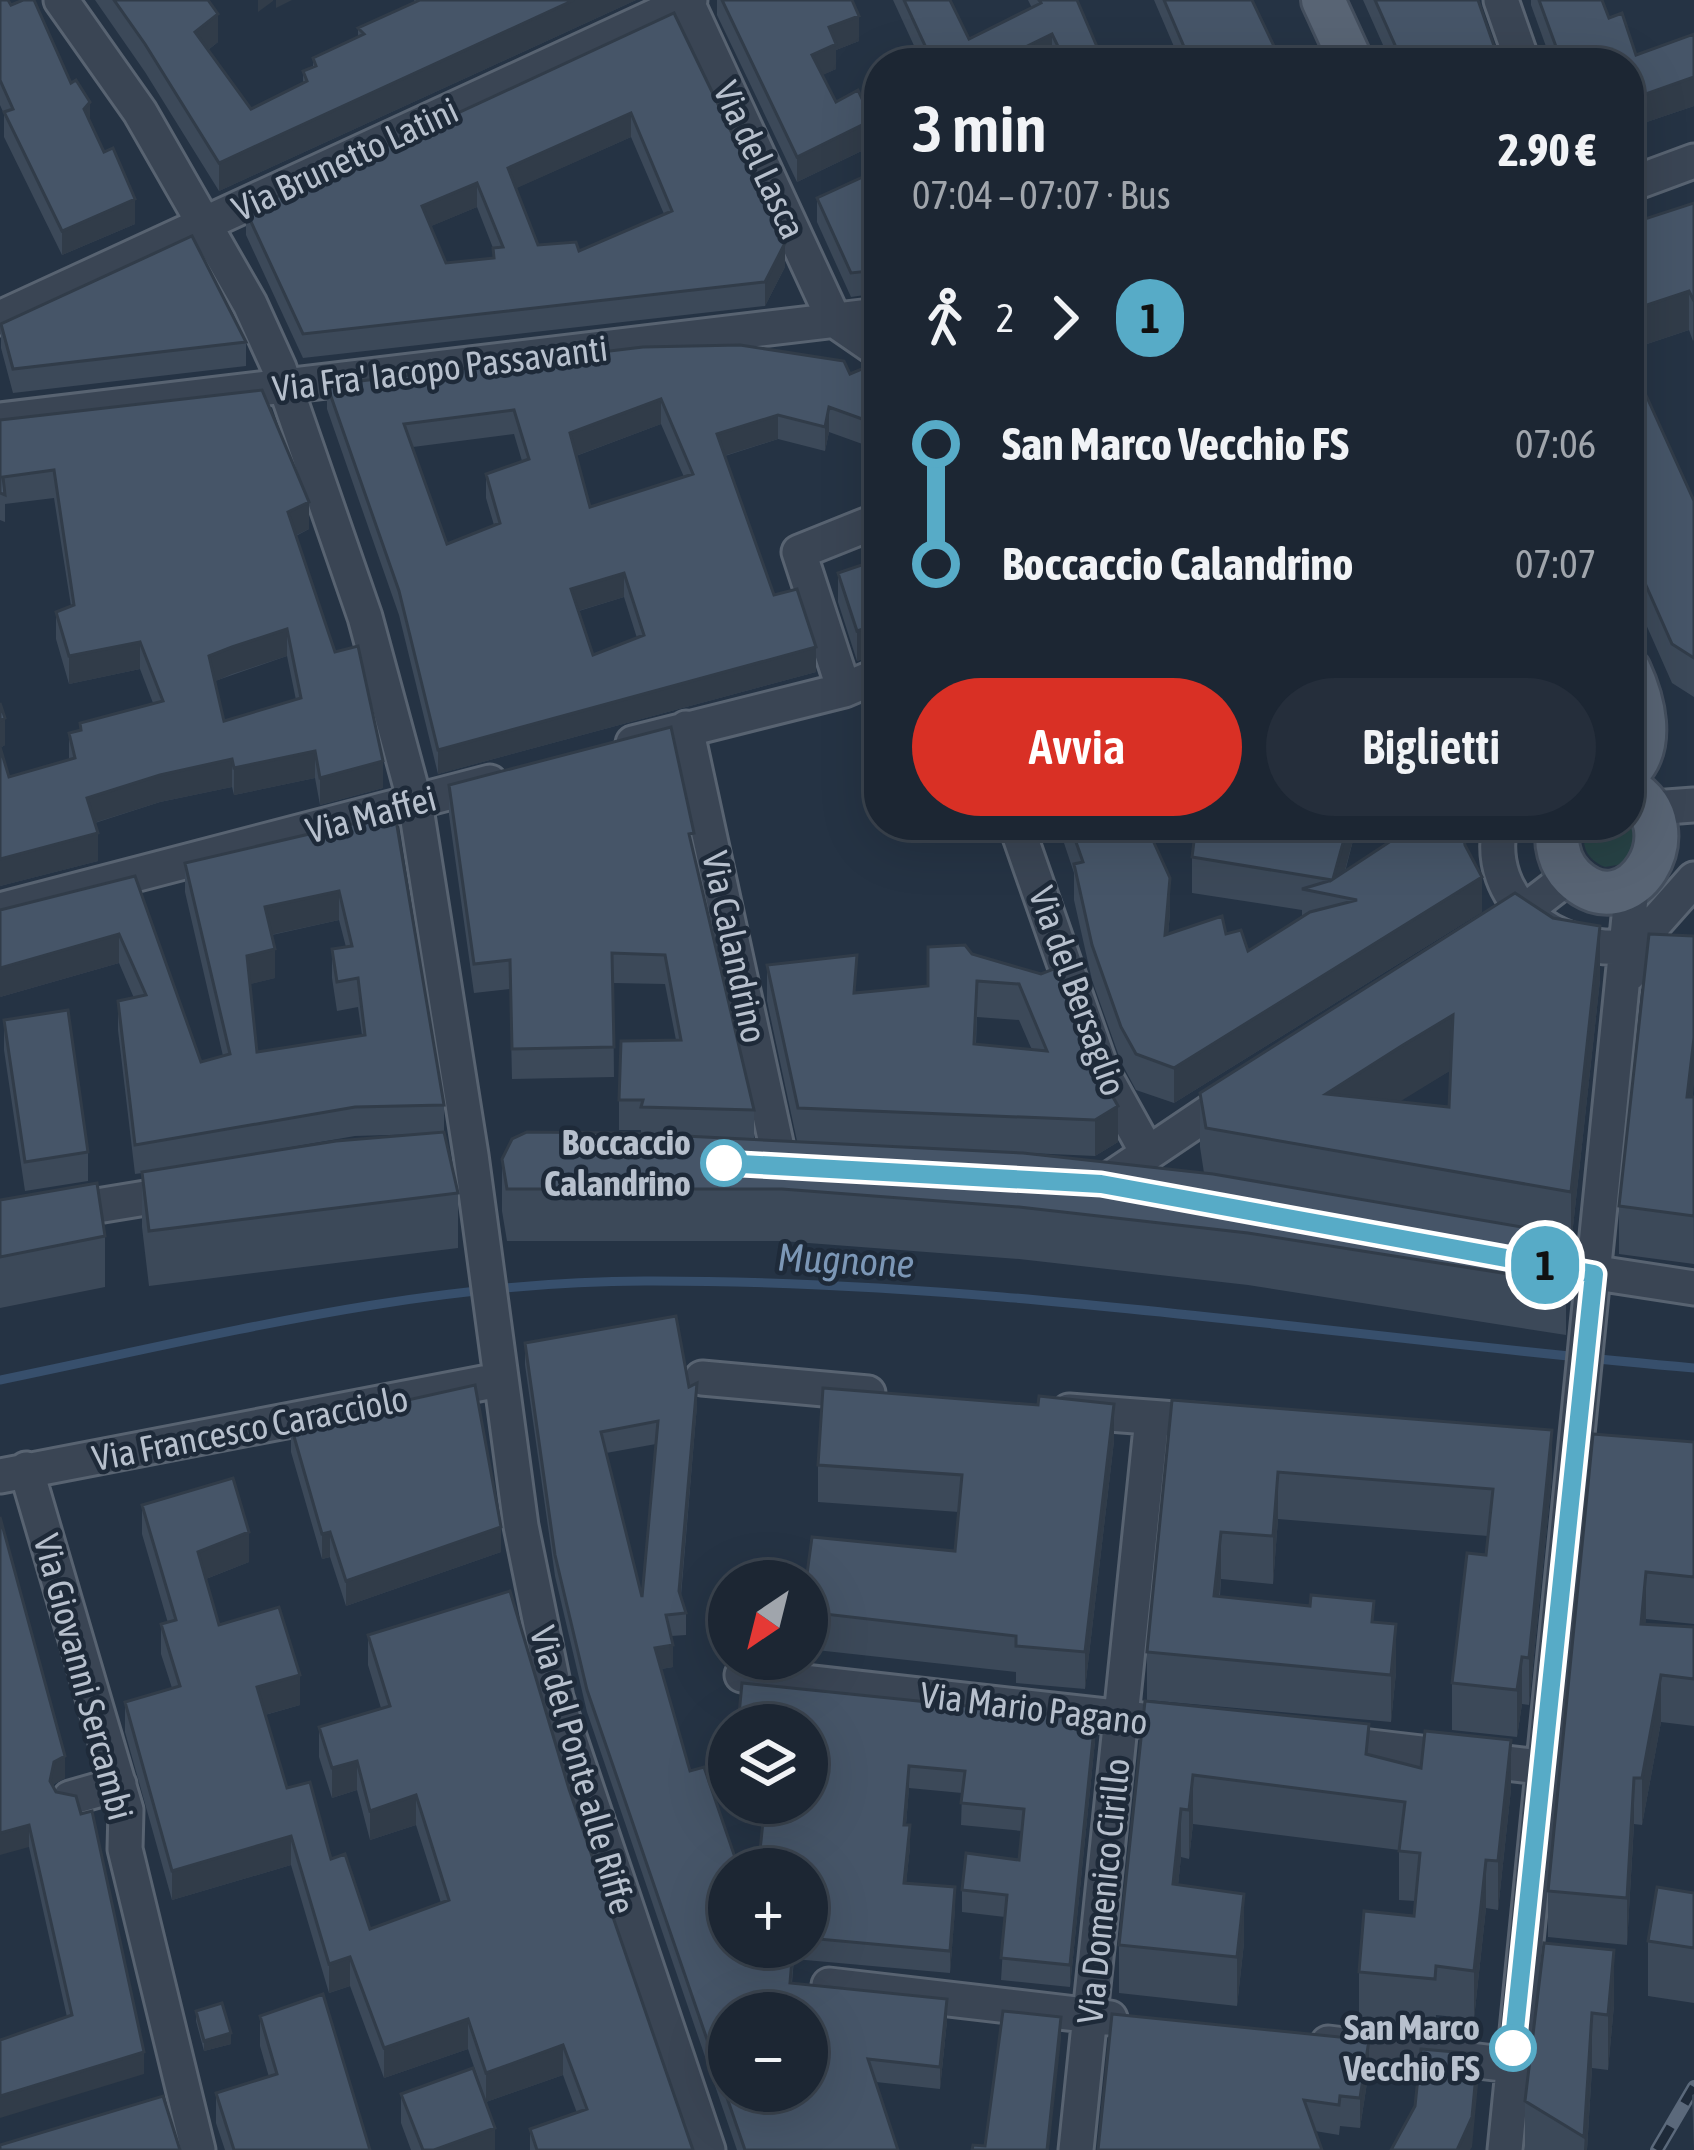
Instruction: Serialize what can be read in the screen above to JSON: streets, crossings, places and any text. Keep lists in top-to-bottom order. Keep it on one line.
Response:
{"streets":{"street":["Via Brunetto Latini","Via del Lasca","Via Fra' Iacopo Passavanti","Via Maffei","Via Calandrino","Via del Bersaglio","Via Francesco Caracciolo","Via Giovanni Sercambi","Via Mario Pagano","Via del Ponte alle Riffe","Via Domenico Cirillo"]},"crossings":[["Via Brunetto Latini","Via del Lasca"],["Via Brunetto Latini","Via del Ponte alle Riffe"],["Via del Lasca","Via Fra' Iacopo Passavanti"],["Via Fra' Iacopo Passavanti","Via del Ponte alle Riffe"],["Via Maffei","Via del Ponte alle Riffe"],["Via Francesco Caracciolo","Via Giovanni Sercambi"],["Via Francesco Caracciolo","Via del Ponte alle Riffe"],["Via Mario Pagano","Via Domenico Cirillo"]],"water":["Mugnone"],"places":["Boccaccio Calandrino","San Marco Vecchio FS"],"lines":["bus line 1"],"north":"bottom left","page":{"on_map":"1","heading":["3 min","07:04 – 07:07 · Bus","2.90 €"],"legs":["2","1"],"list":[{"name":"San Marco Vecchio FS","value":"07:06"},{"name":"Boccaccio Calandrino","value":"07:07"}],"buttons":["Avvia","Biglietti"],"map_buttons":["+","−"]}}
